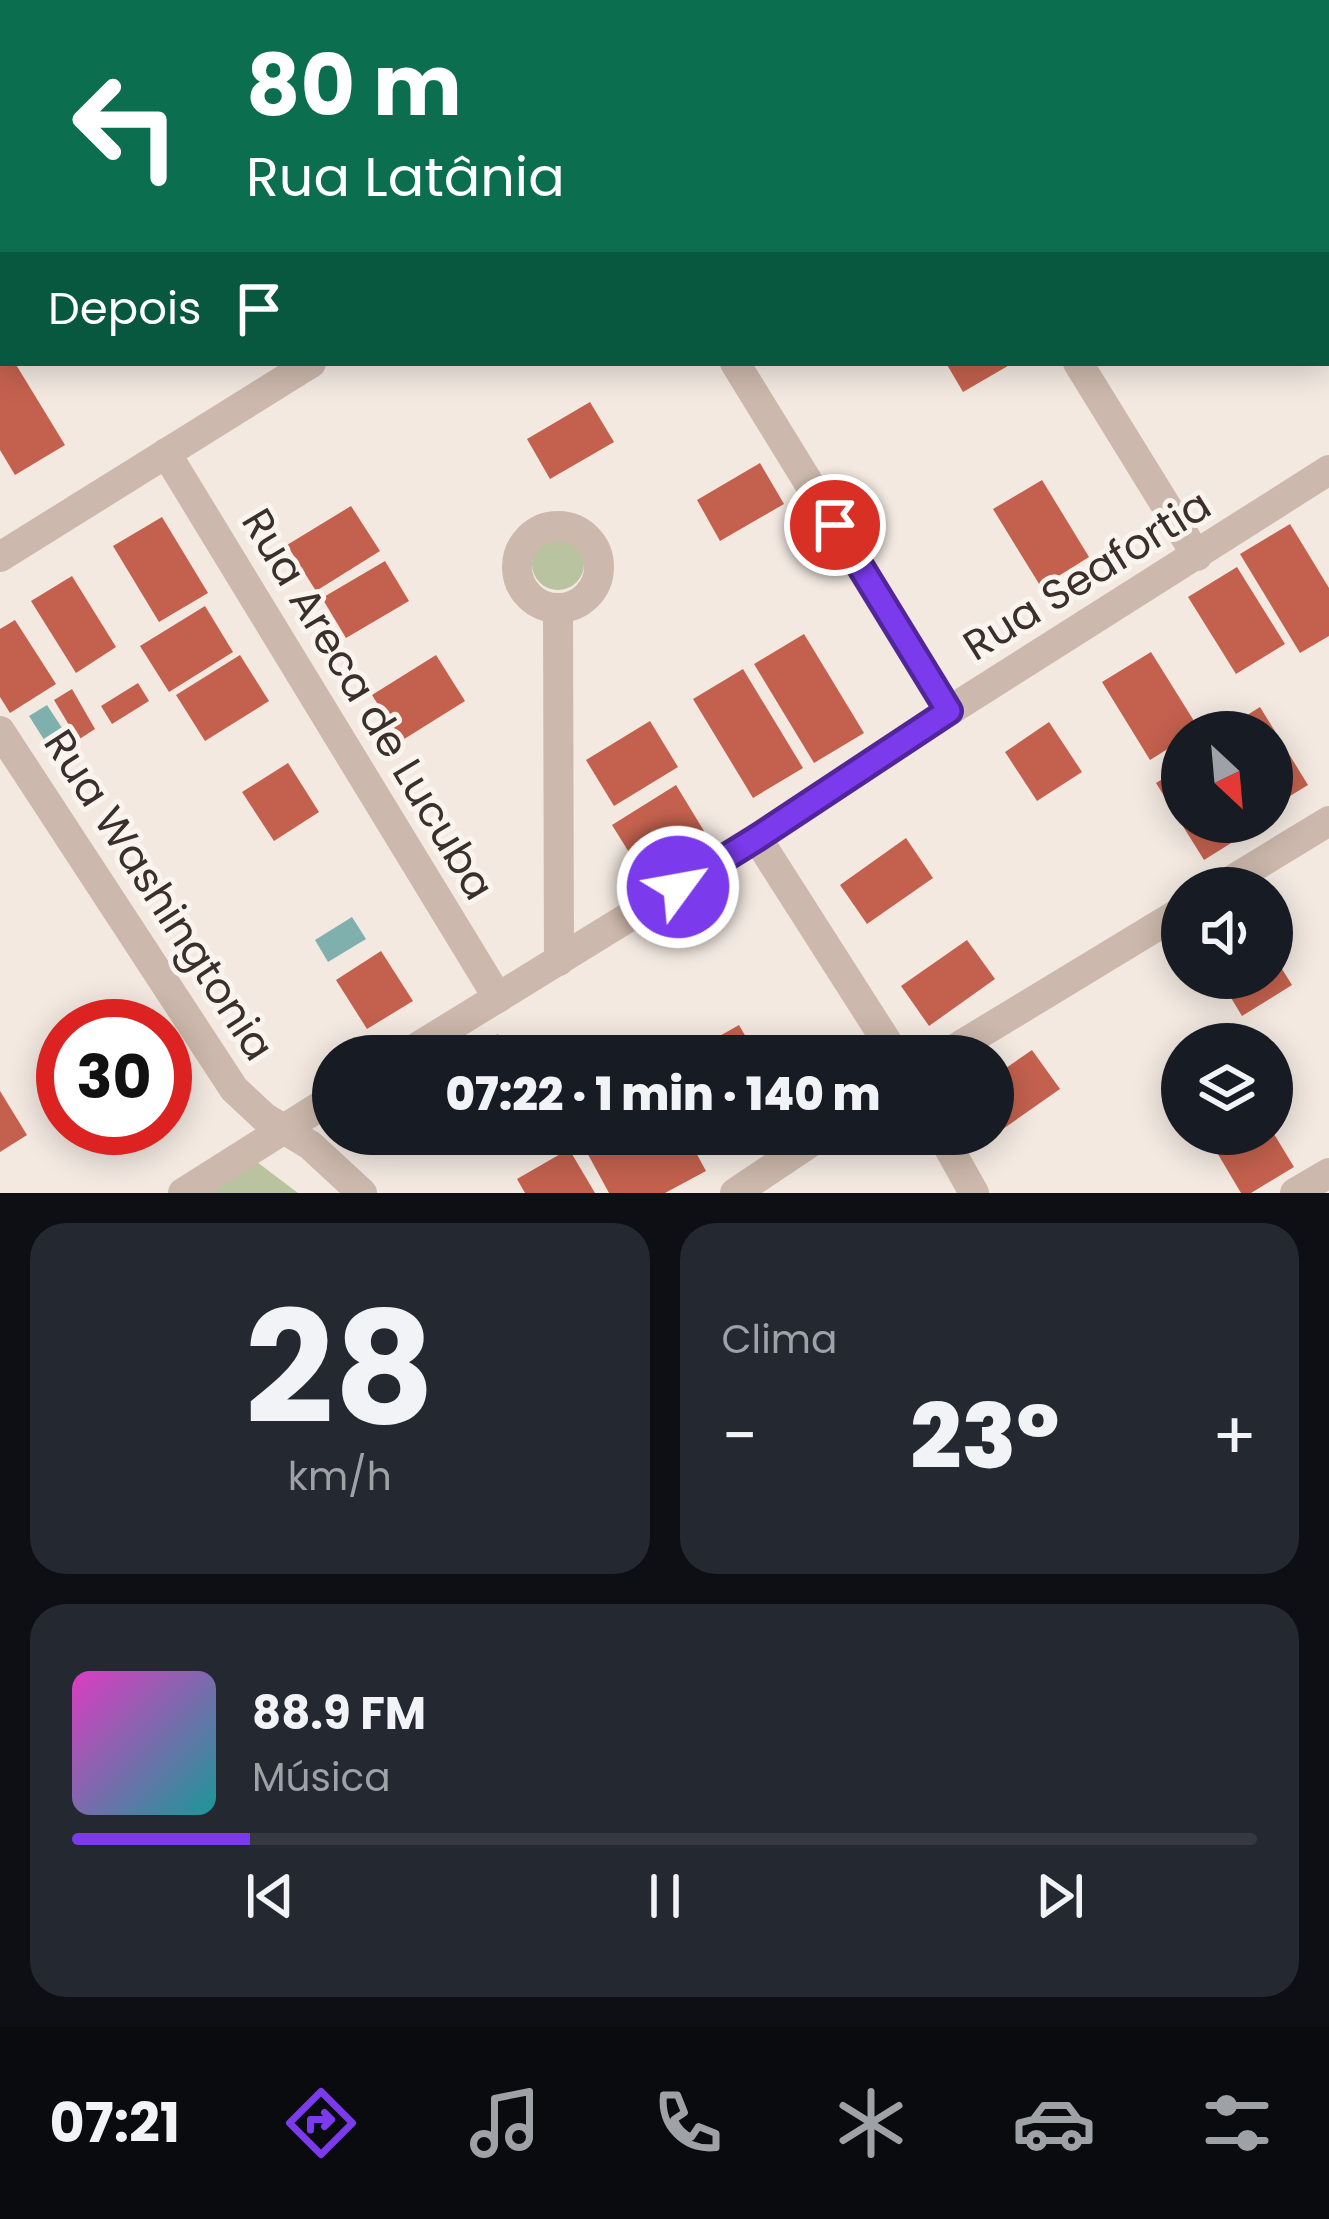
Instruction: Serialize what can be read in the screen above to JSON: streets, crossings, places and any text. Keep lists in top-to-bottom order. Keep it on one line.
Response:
{"streets":{"street":["Rua Seafortia","Rua Areca de Lucuba","Rua Washingtonia"]},"crossings":[["Rua Seafortia","Rua Areca de Lucuba"]],"north":"bottom right","page":{"turn":["80 m","Rua Latânia"],"then":"Depois","limit":"30","trip":"07:22 · 1 min · 140 m","tile":[["28","km/h"],"Clima"],"heat":["−","23°","+"],"song":["88.9 FM","Música"],"tabs":"07:21"}}
